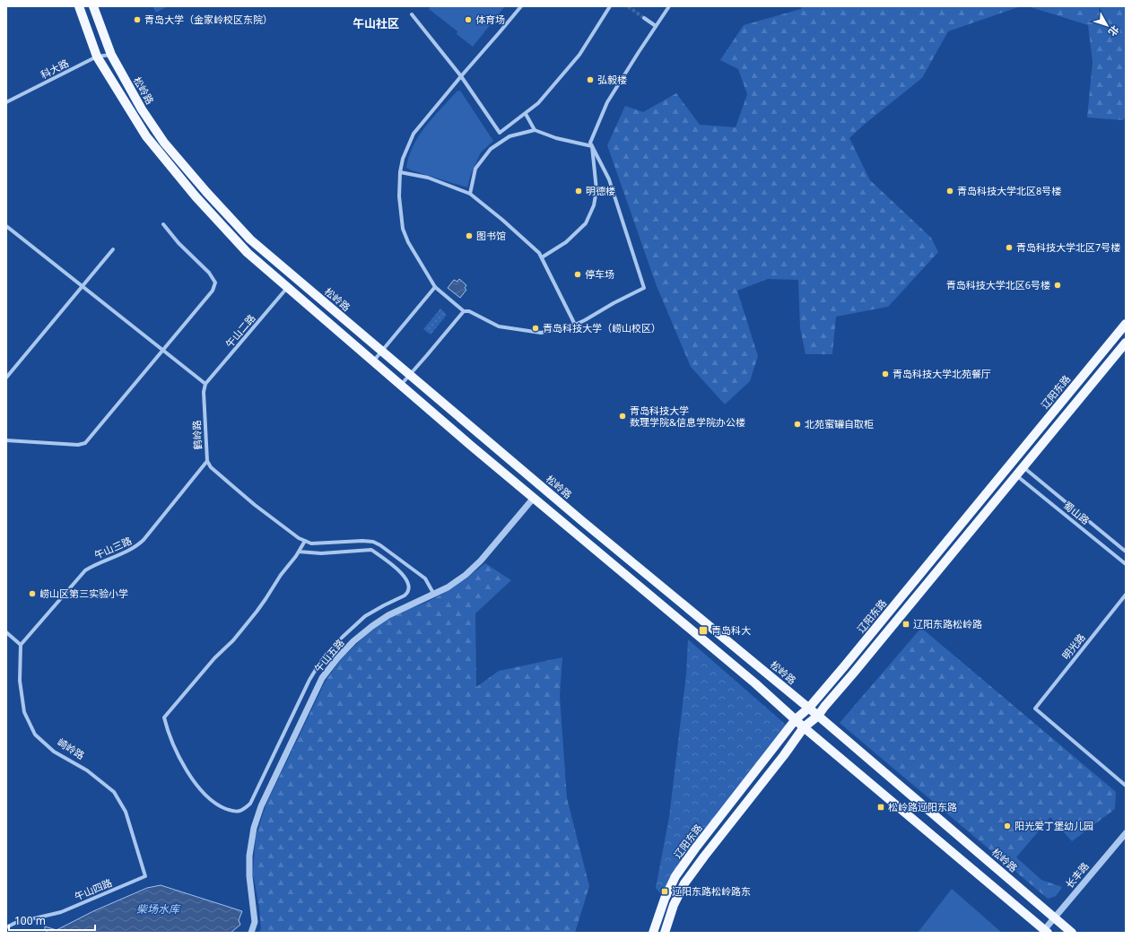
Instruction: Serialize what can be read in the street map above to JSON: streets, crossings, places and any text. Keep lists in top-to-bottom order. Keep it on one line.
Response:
{"streets":{"main road":["松岭路","辽阳东路"],"street":["科大路","午山二路","鹤岭路","蜀山路","午山三路","明光路","午山五路","崎岭路","长丰路","午山四路"]},"crossings":[["科大路","松岭路"],["松岭路","辽阳东路"],["松岭路","长丰路"],["午山二路","鹤岭路"],["鹤岭路","午山三路"],["鹤岭路","午山五路"],["午山三路","崎岭路"],["崎岭路","午山四路"]],"districts":["午山社区"],"water":["柴场水库"],"places":{"other":["青岛大学（金家岭校区东院）","体育场","弘毅楼","明德楼","青岛科技大学北区8号楼","图书馆","青岛科技大学北区7号楼","停车场","青岛科技大学北区6号楼","青岛科技大学（崂山校区）","青岛科技大学北苑餐厅","青岛科技大学 数理学院&信息学院办公楼","北苑蜜罐自取柜","崂山区第三实验小学","阳光爱丁堡幼儿园"],"transit":["辽阳东路松岭路","青岛科大","松岭路辽阳东路","辽阳东路松岭路东"]},"scale_bar":"100 m","north":"bottom right"}
